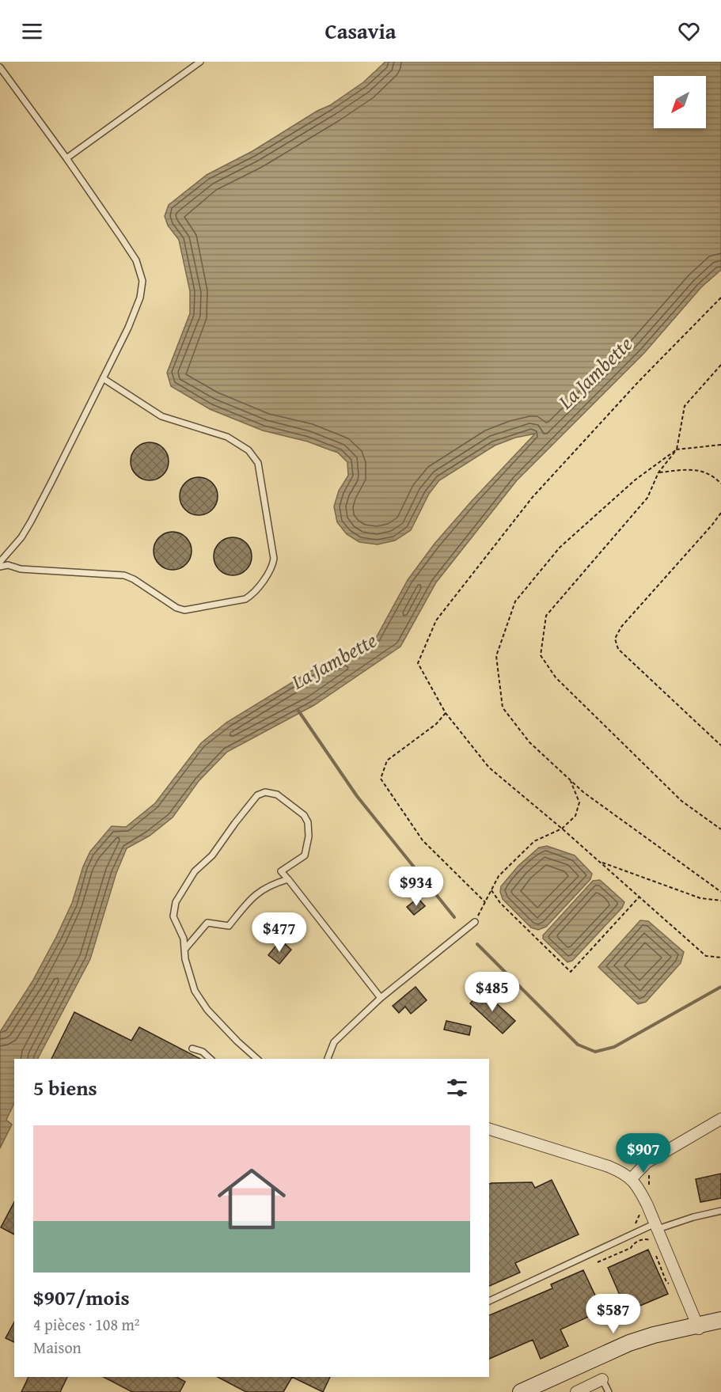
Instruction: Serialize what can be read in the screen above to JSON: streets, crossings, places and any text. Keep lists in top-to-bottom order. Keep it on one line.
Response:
{"water":["La Jambette"],"north":"bottom left","page":{"header":"Casavia","price":["$934","$477","$485","$907","$587"],"heading":"5 biens","list":[{"name":"$907/mois","note":"4 pièces · 108 m² · Maison"}]}}
